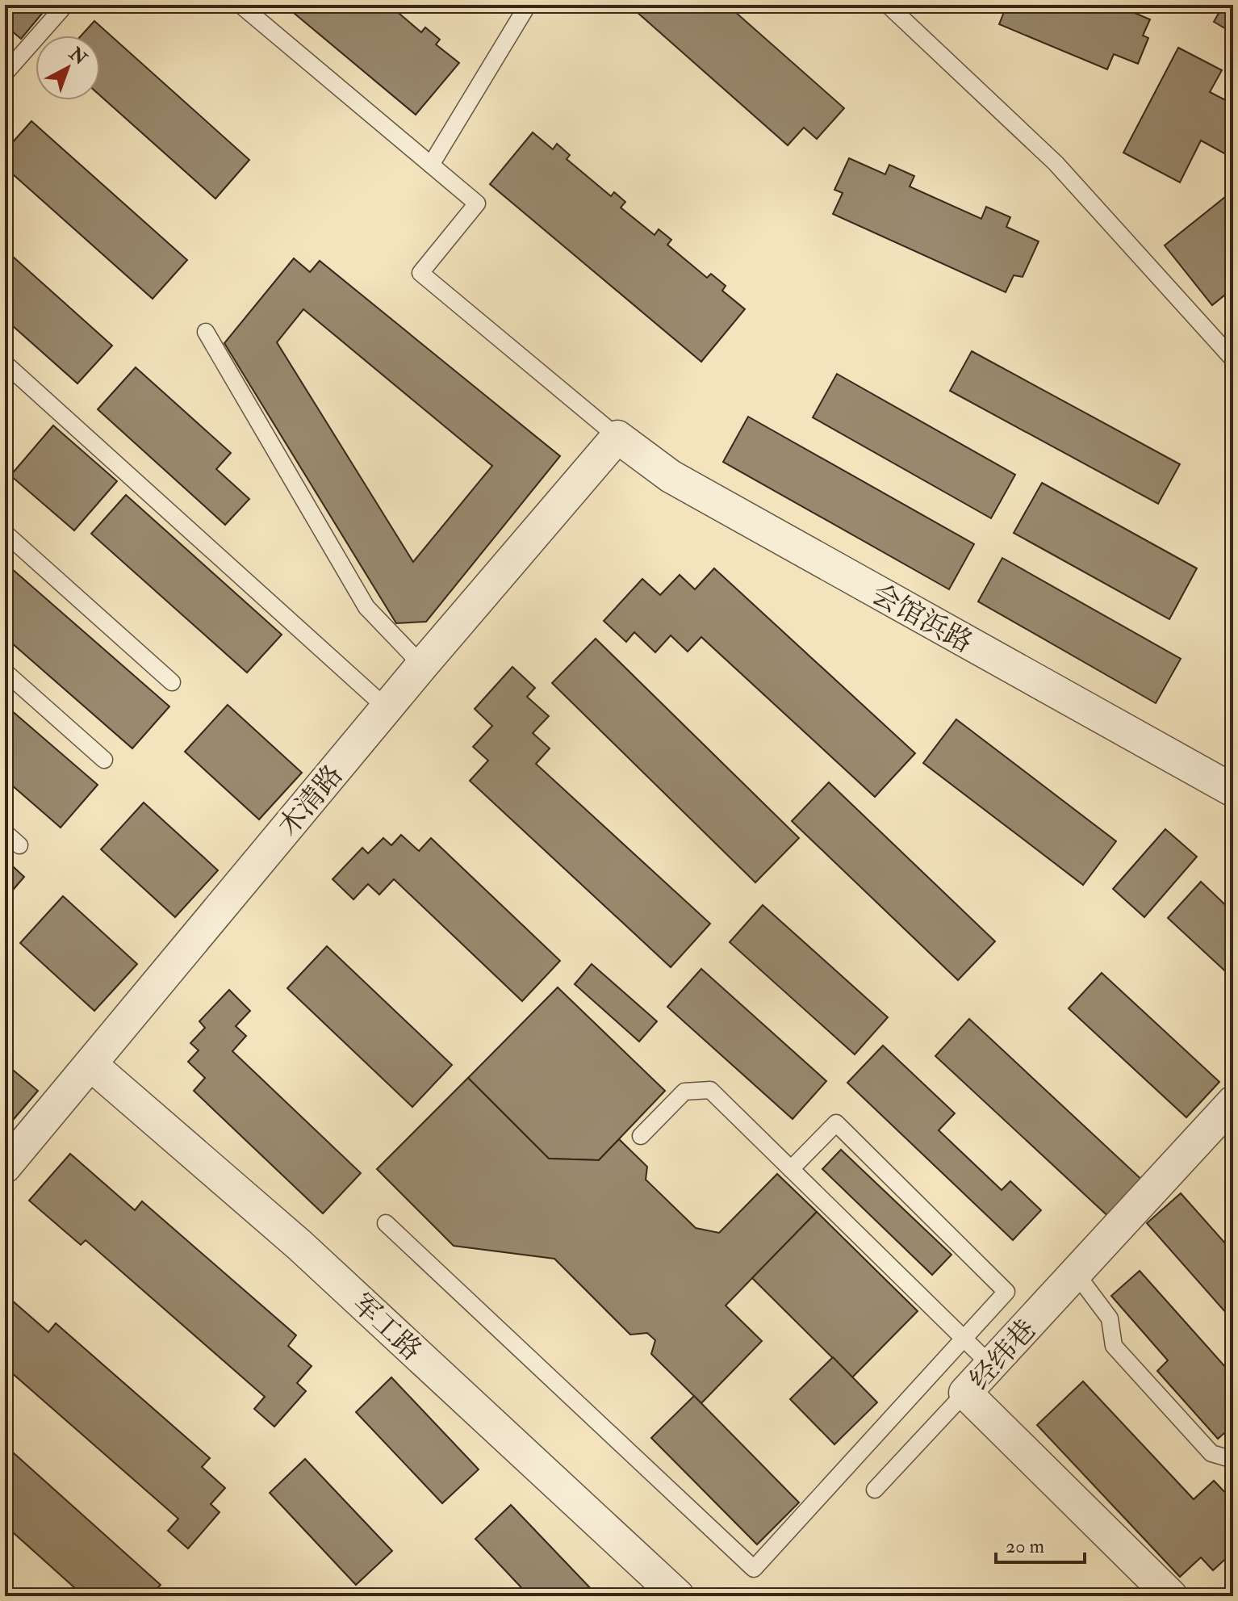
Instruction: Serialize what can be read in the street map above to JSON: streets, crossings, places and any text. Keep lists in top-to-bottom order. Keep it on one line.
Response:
{"streets":{"street":["会馆浜路","木清路","军工路","经纬巷"]},"crossings":[["会馆浜路","木清路"],["木清路","军工路"]],"scale_bar":"20 m","north":"top right"}
